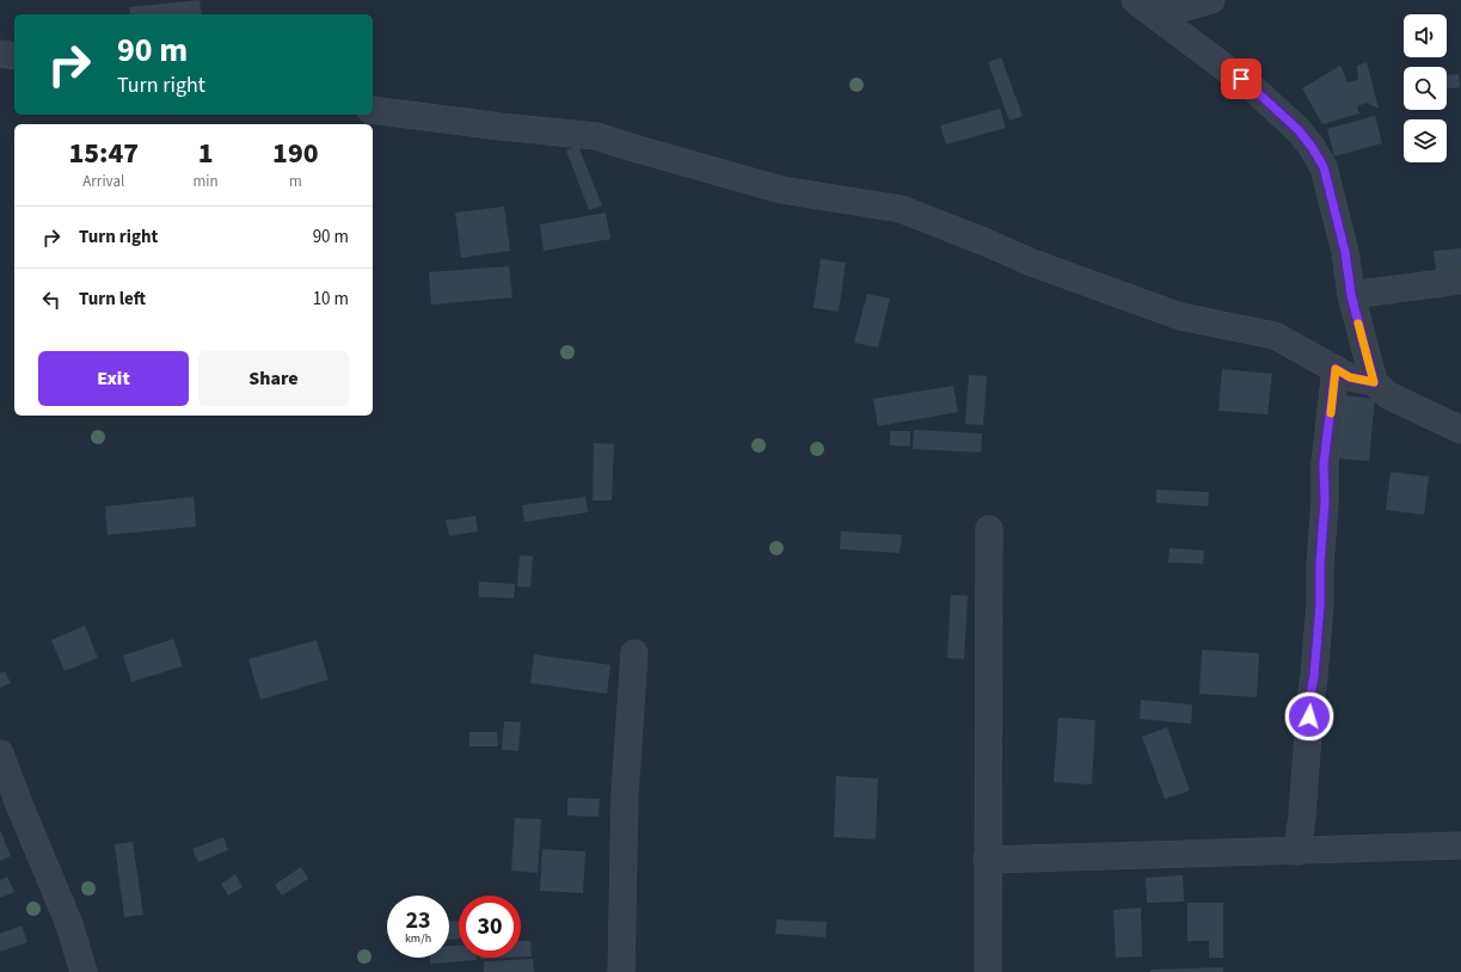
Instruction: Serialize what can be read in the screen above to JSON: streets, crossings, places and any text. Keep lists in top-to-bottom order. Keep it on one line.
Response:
{"page":{"turn":["90 m","Turn right"],"eta":["15:47","Arrival","1","min","190","m"],"list":[{"name":"Turn right","value":"90 m"},{"name":"Turn left","value":"10 m"}],"buttons":["Exit","Share"],"speed":"23 km/h","limit":"30"}}
